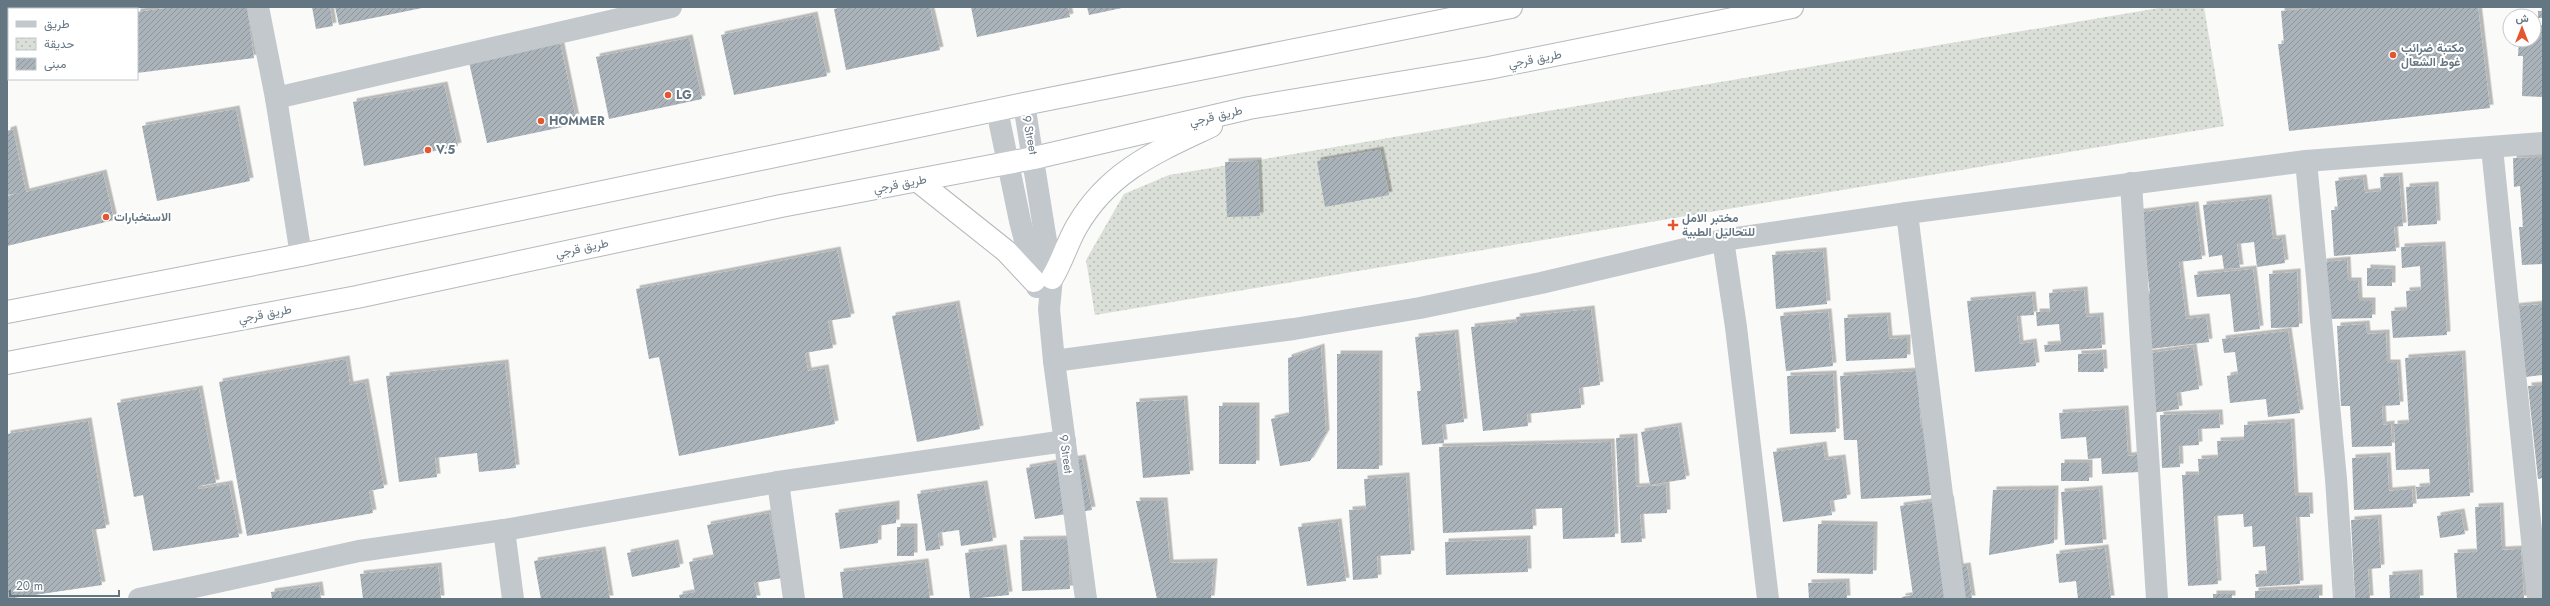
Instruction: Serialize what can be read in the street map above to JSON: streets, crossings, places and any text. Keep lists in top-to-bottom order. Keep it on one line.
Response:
{"streets":{"highway":["طريق قرجي"],"street":["9 Street"]},"crossings":[["طريق قرجي","9 Street"]],"places":{"other":["مكتبة ضرائب غوط الشعال","LG","HOMMER","V.5","الاستخبارات"],"health":["مختبر الامل للتحاليل الطبية"]},"legend":["طريق","حديقة","مبنى"],"scale_bar":"20 m","north":"top"}
